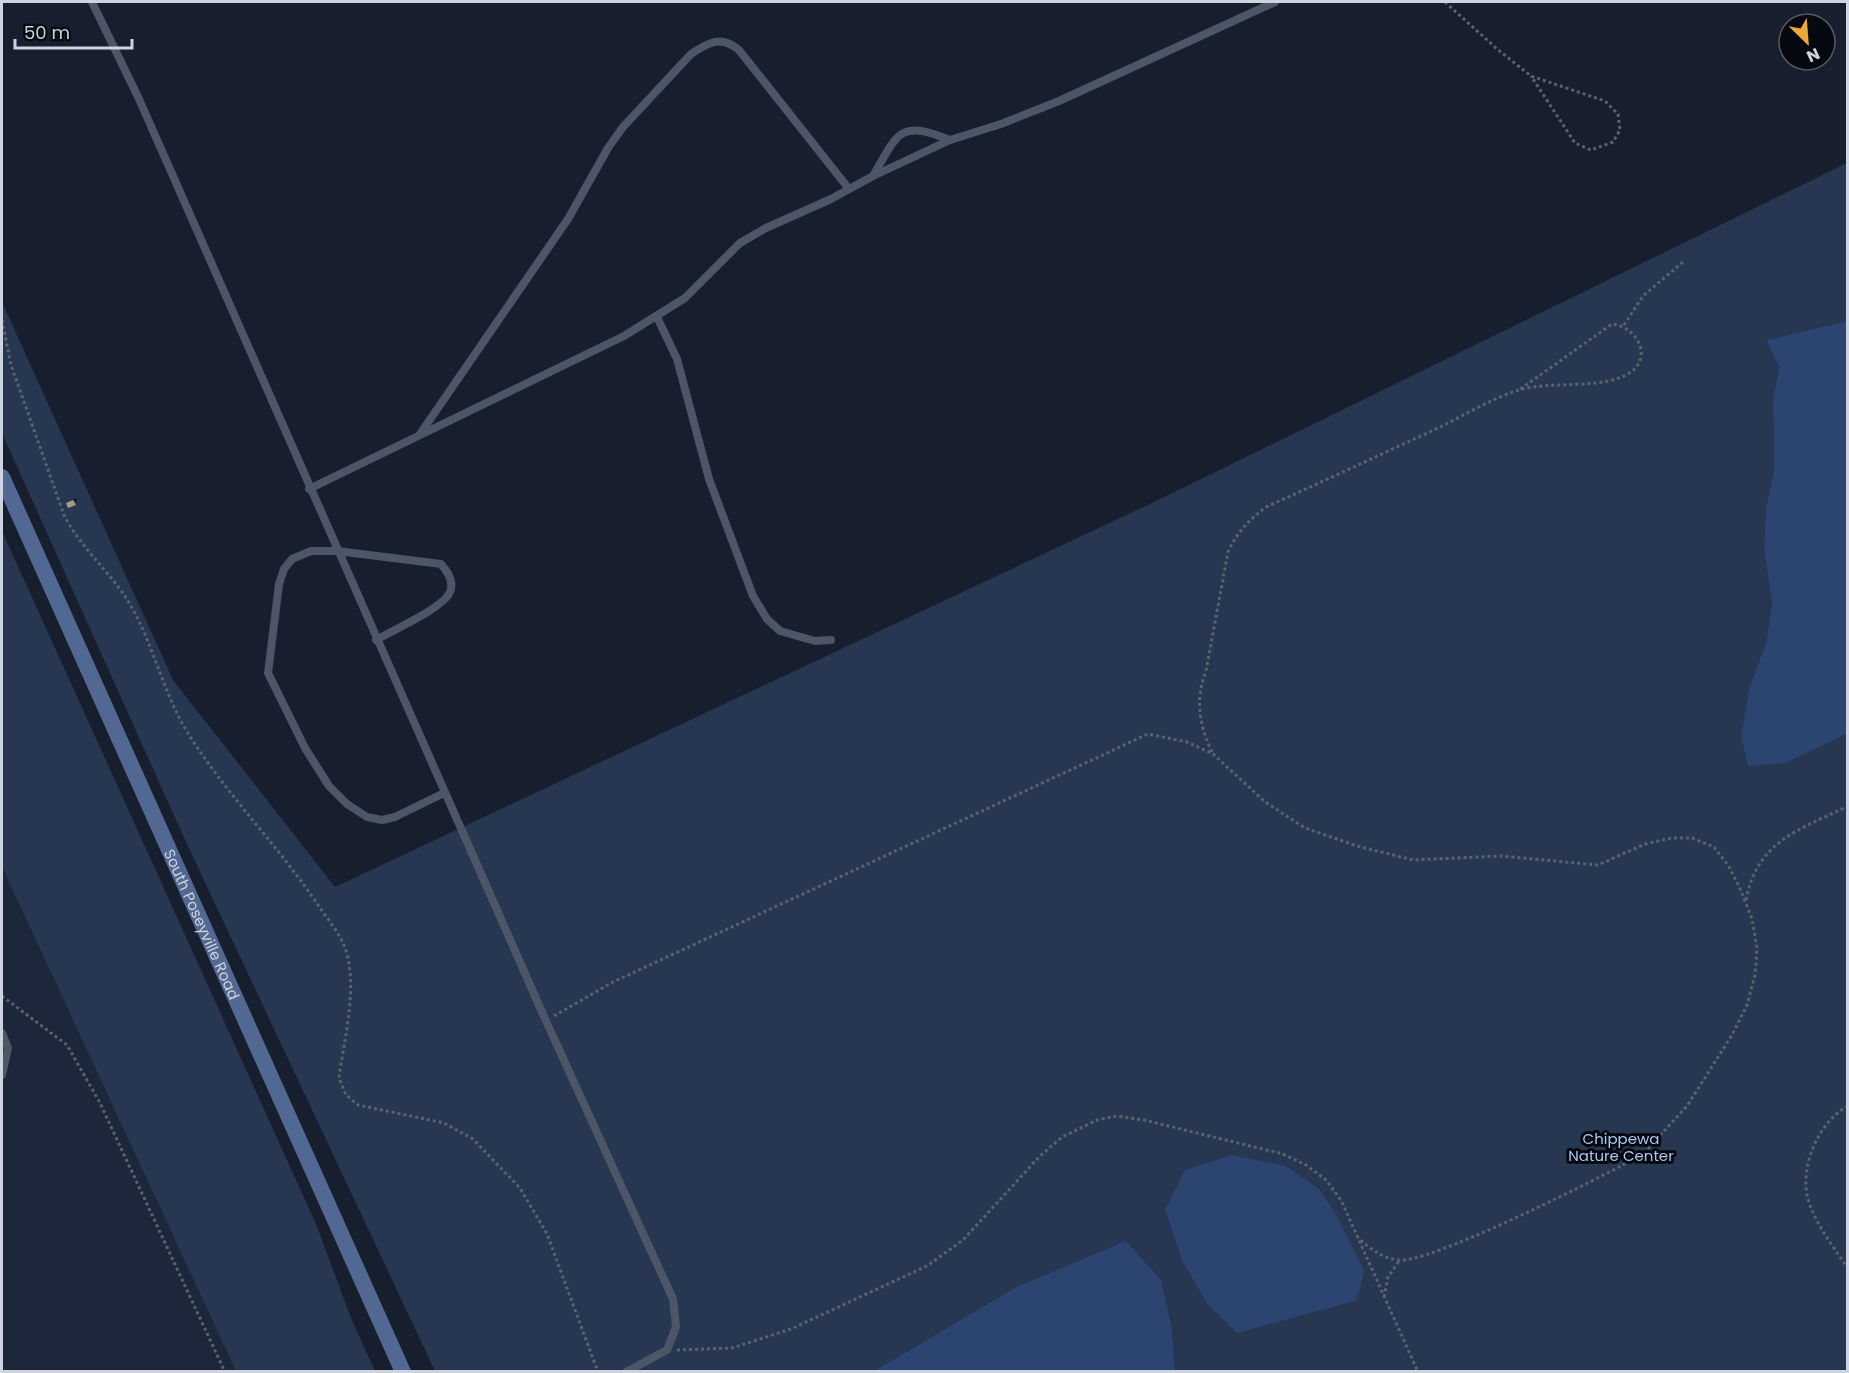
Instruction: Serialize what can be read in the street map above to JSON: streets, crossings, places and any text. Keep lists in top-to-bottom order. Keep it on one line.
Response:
{"streets":{"main road":["South Poseyville Road"]},"parks":["Chippewa Nature Center"],"scale_bar":"50 m","north":"bottom right"}
